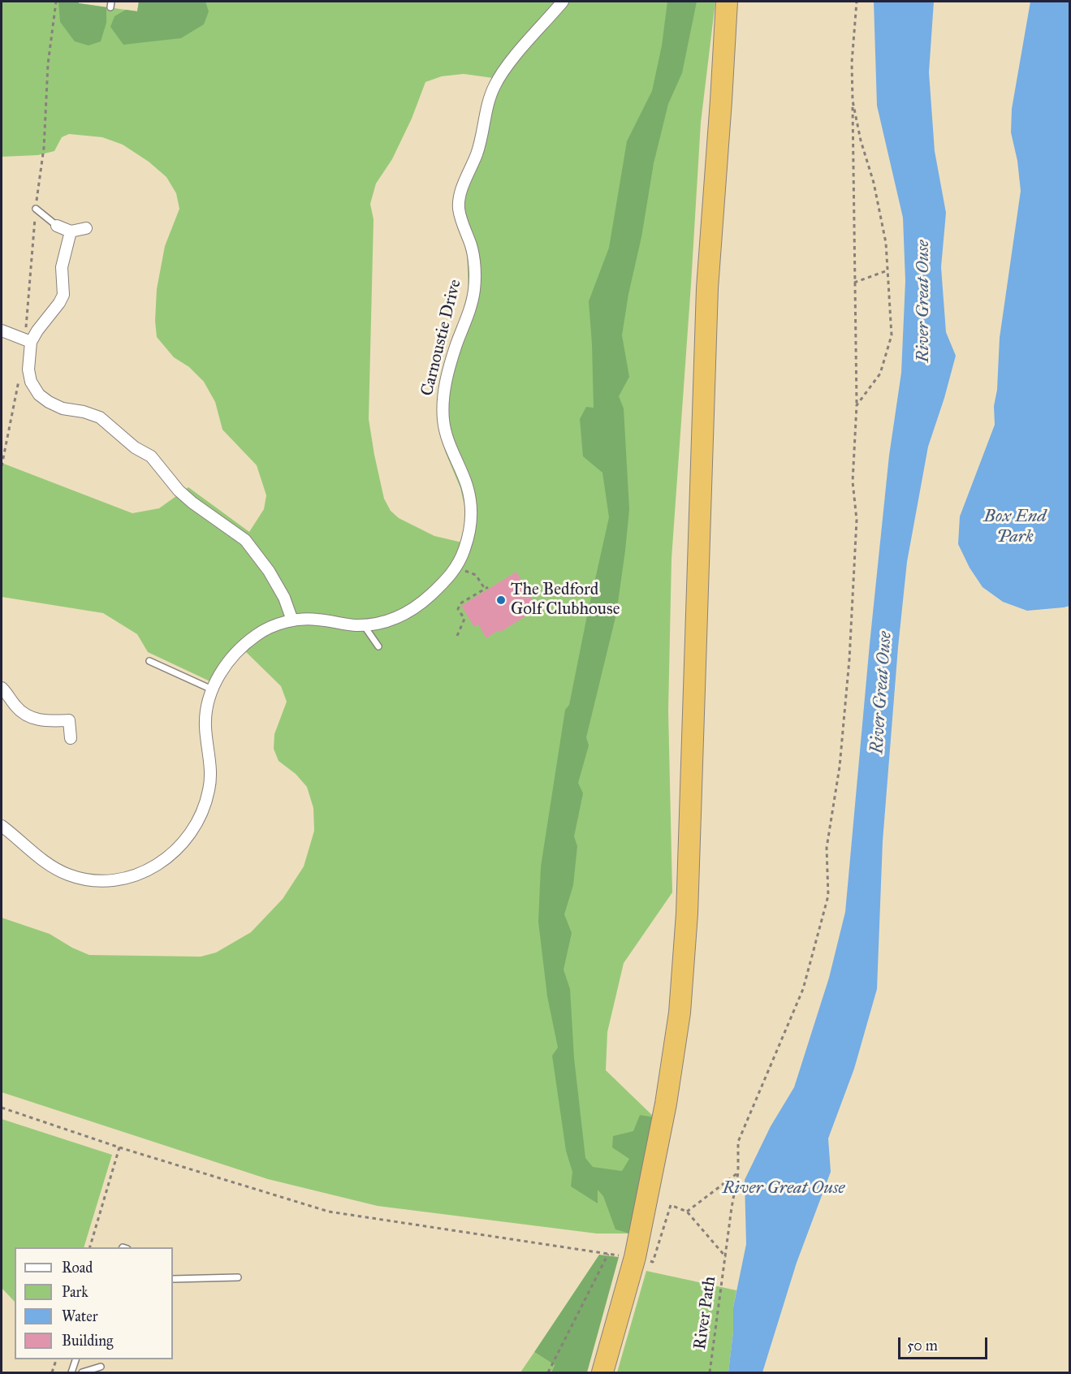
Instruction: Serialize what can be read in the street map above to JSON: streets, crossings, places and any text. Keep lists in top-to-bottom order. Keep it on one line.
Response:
{"streets":{"street":["Carnoustie Drive"],"path":["River Path"]},"water":["River Great Ouse","Box End Park"],"places":["The Bedford Golf Clubhouse"],"legend":["Road","Park","Water","Building"],"scale_bar":"50 m"}
